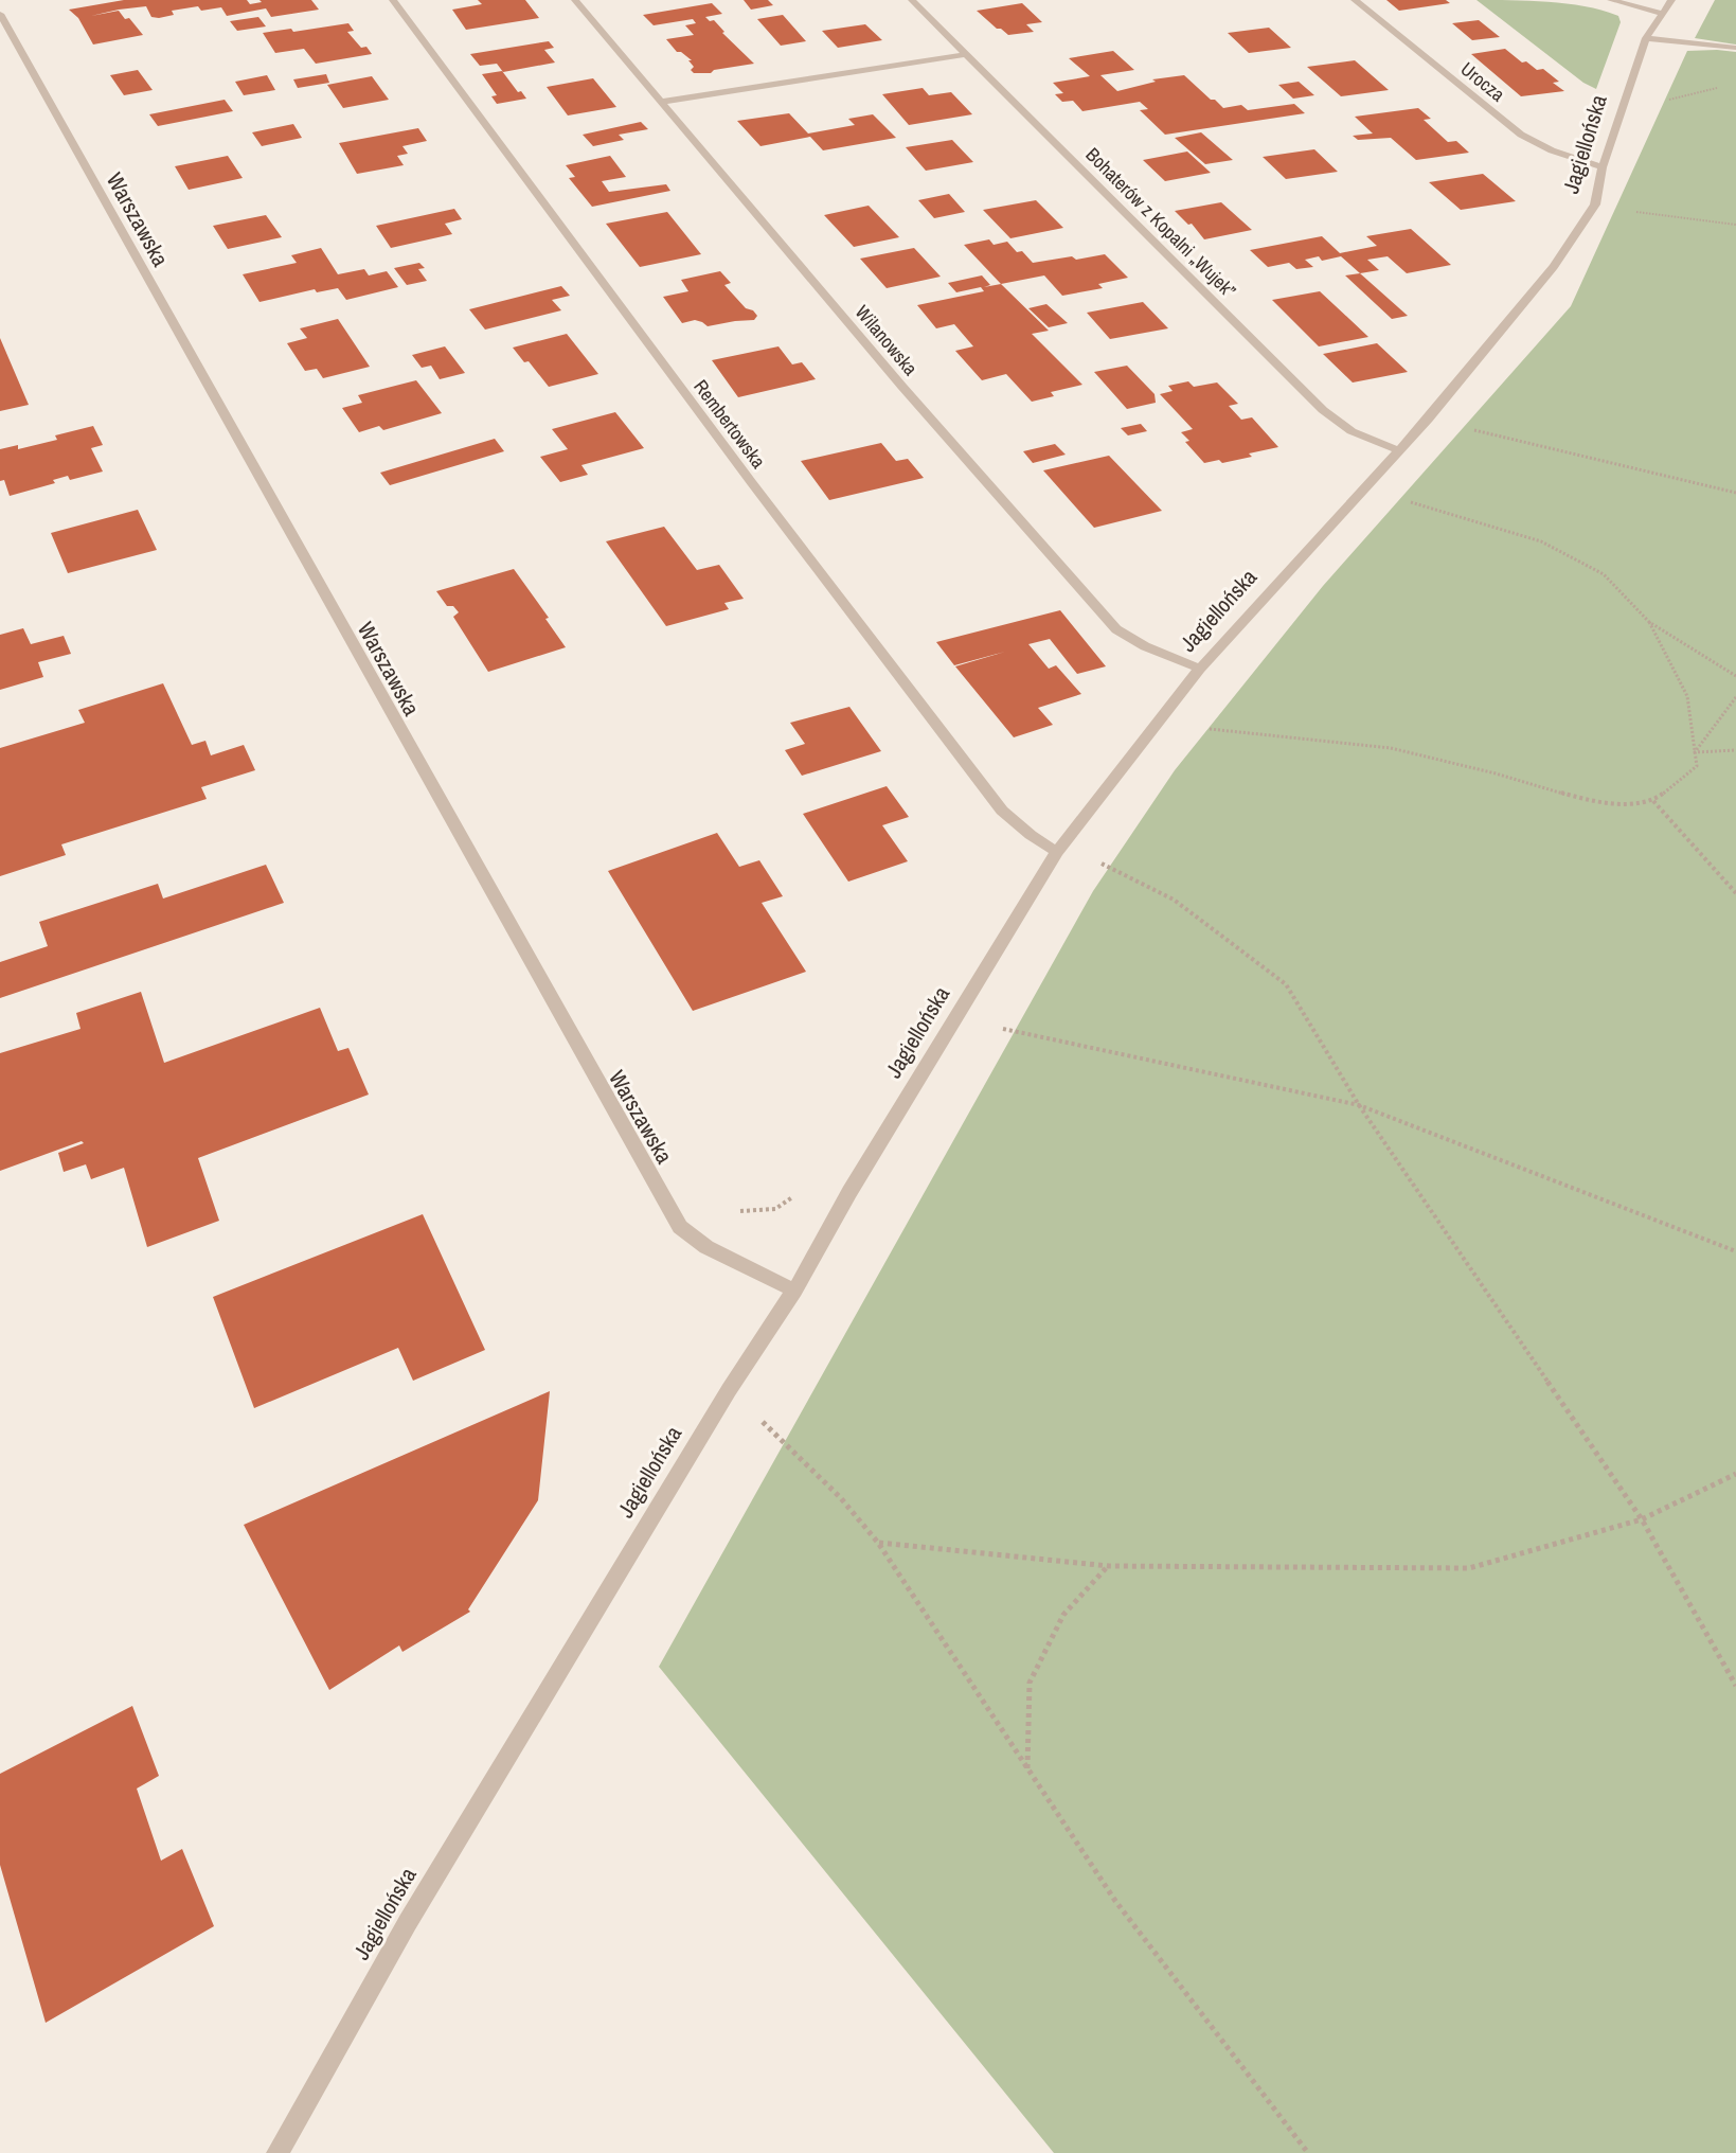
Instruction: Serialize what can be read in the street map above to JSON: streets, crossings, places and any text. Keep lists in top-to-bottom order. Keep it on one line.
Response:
{"streets":{"street":["Urocza","Jagiellońska","Warszawska","Bohaterów z Kopalni „Wujek”","Wilanowska","Rembertowska"]},"crossings":[["Urocza","Jagiellońska"],["Jagiellońska","Warszawska"],["Jagiellońska","Bohaterów z Kopalni „Wujek”"],["Jagiellońska","Wilanowska"],["Jagiellońska","Rembertowska"]]}
